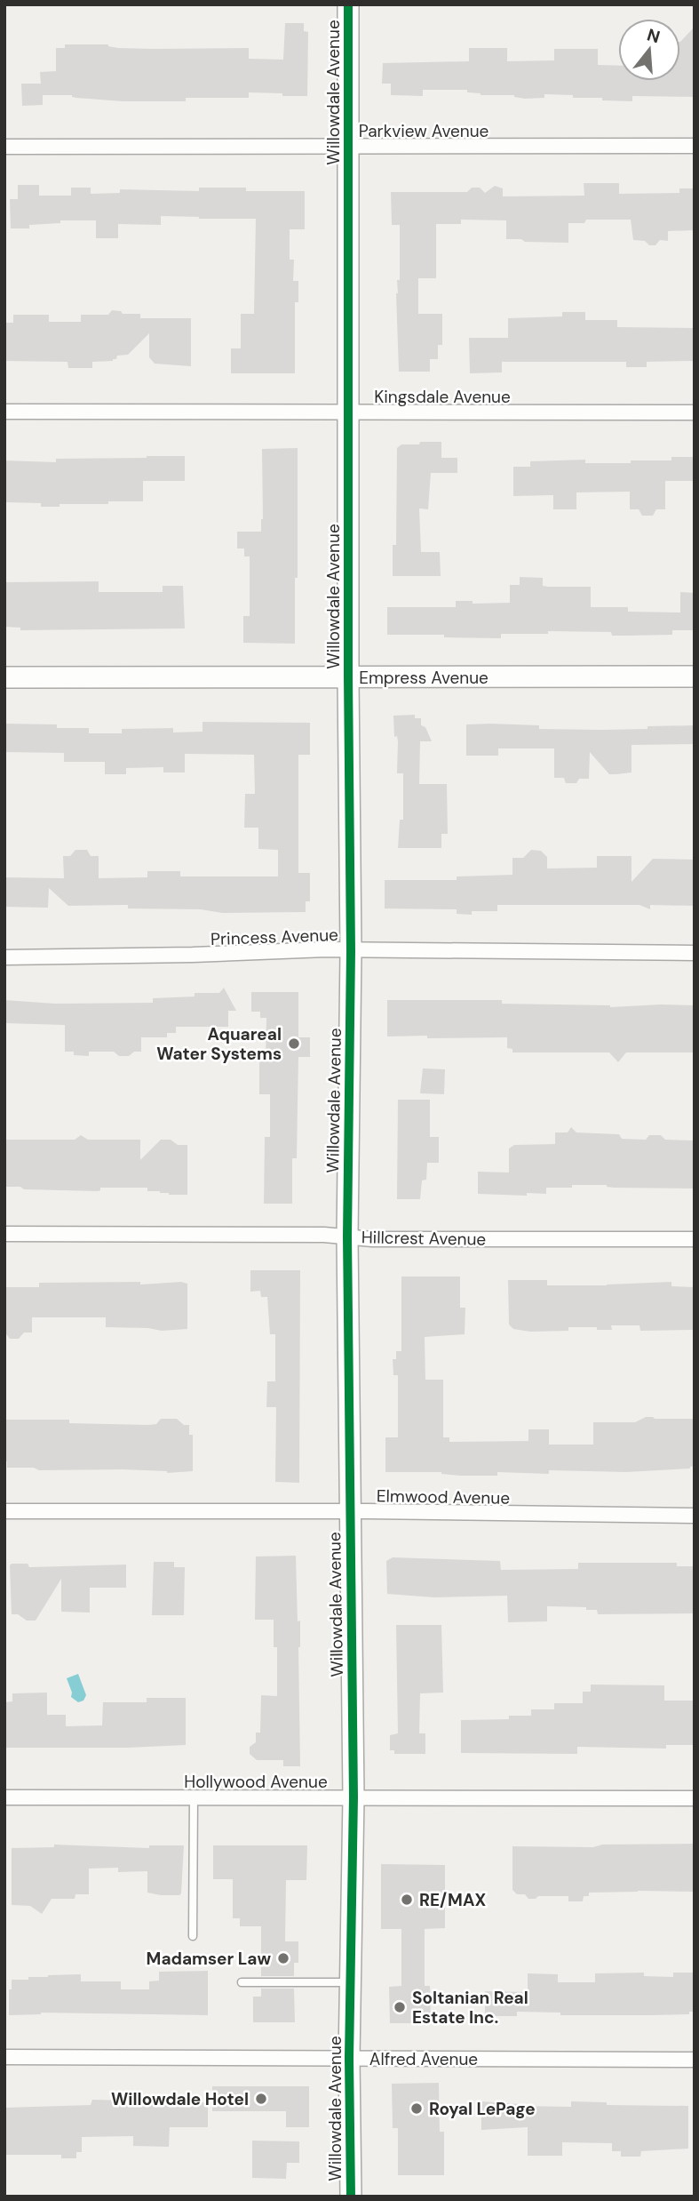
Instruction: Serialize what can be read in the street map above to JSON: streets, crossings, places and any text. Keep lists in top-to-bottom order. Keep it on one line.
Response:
{"streets":{"street":["Willowdale Avenue","Parkview Avenue","Kingsdale Avenue","Empress Avenue","Princess Avenue","Hillcrest Avenue","Elmwood Avenue","Hollywood Avenue","Alfred Avenue"]},"crossings":[["Willowdale Avenue","Parkview Avenue"],["Willowdale Avenue","Kingsdale Avenue"],["Willowdale Avenue","Empress Avenue"],["Willowdale Avenue","Princess Avenue"],["Willowdale Avenue","Hillcrest Avenue"],["Willowdale Avenue","Elmwood Avenue"],["Willowdale Avenue","Hollywood Avenue"],["Willowdale Avenue","Alfred Avenue"]],"places":["Aquareal Water Systems","RE/MAX","Madamser Law","Soltanian Real Estate Inc.","Willowdale Hotel","Royal LePage"],"north":"top"}
